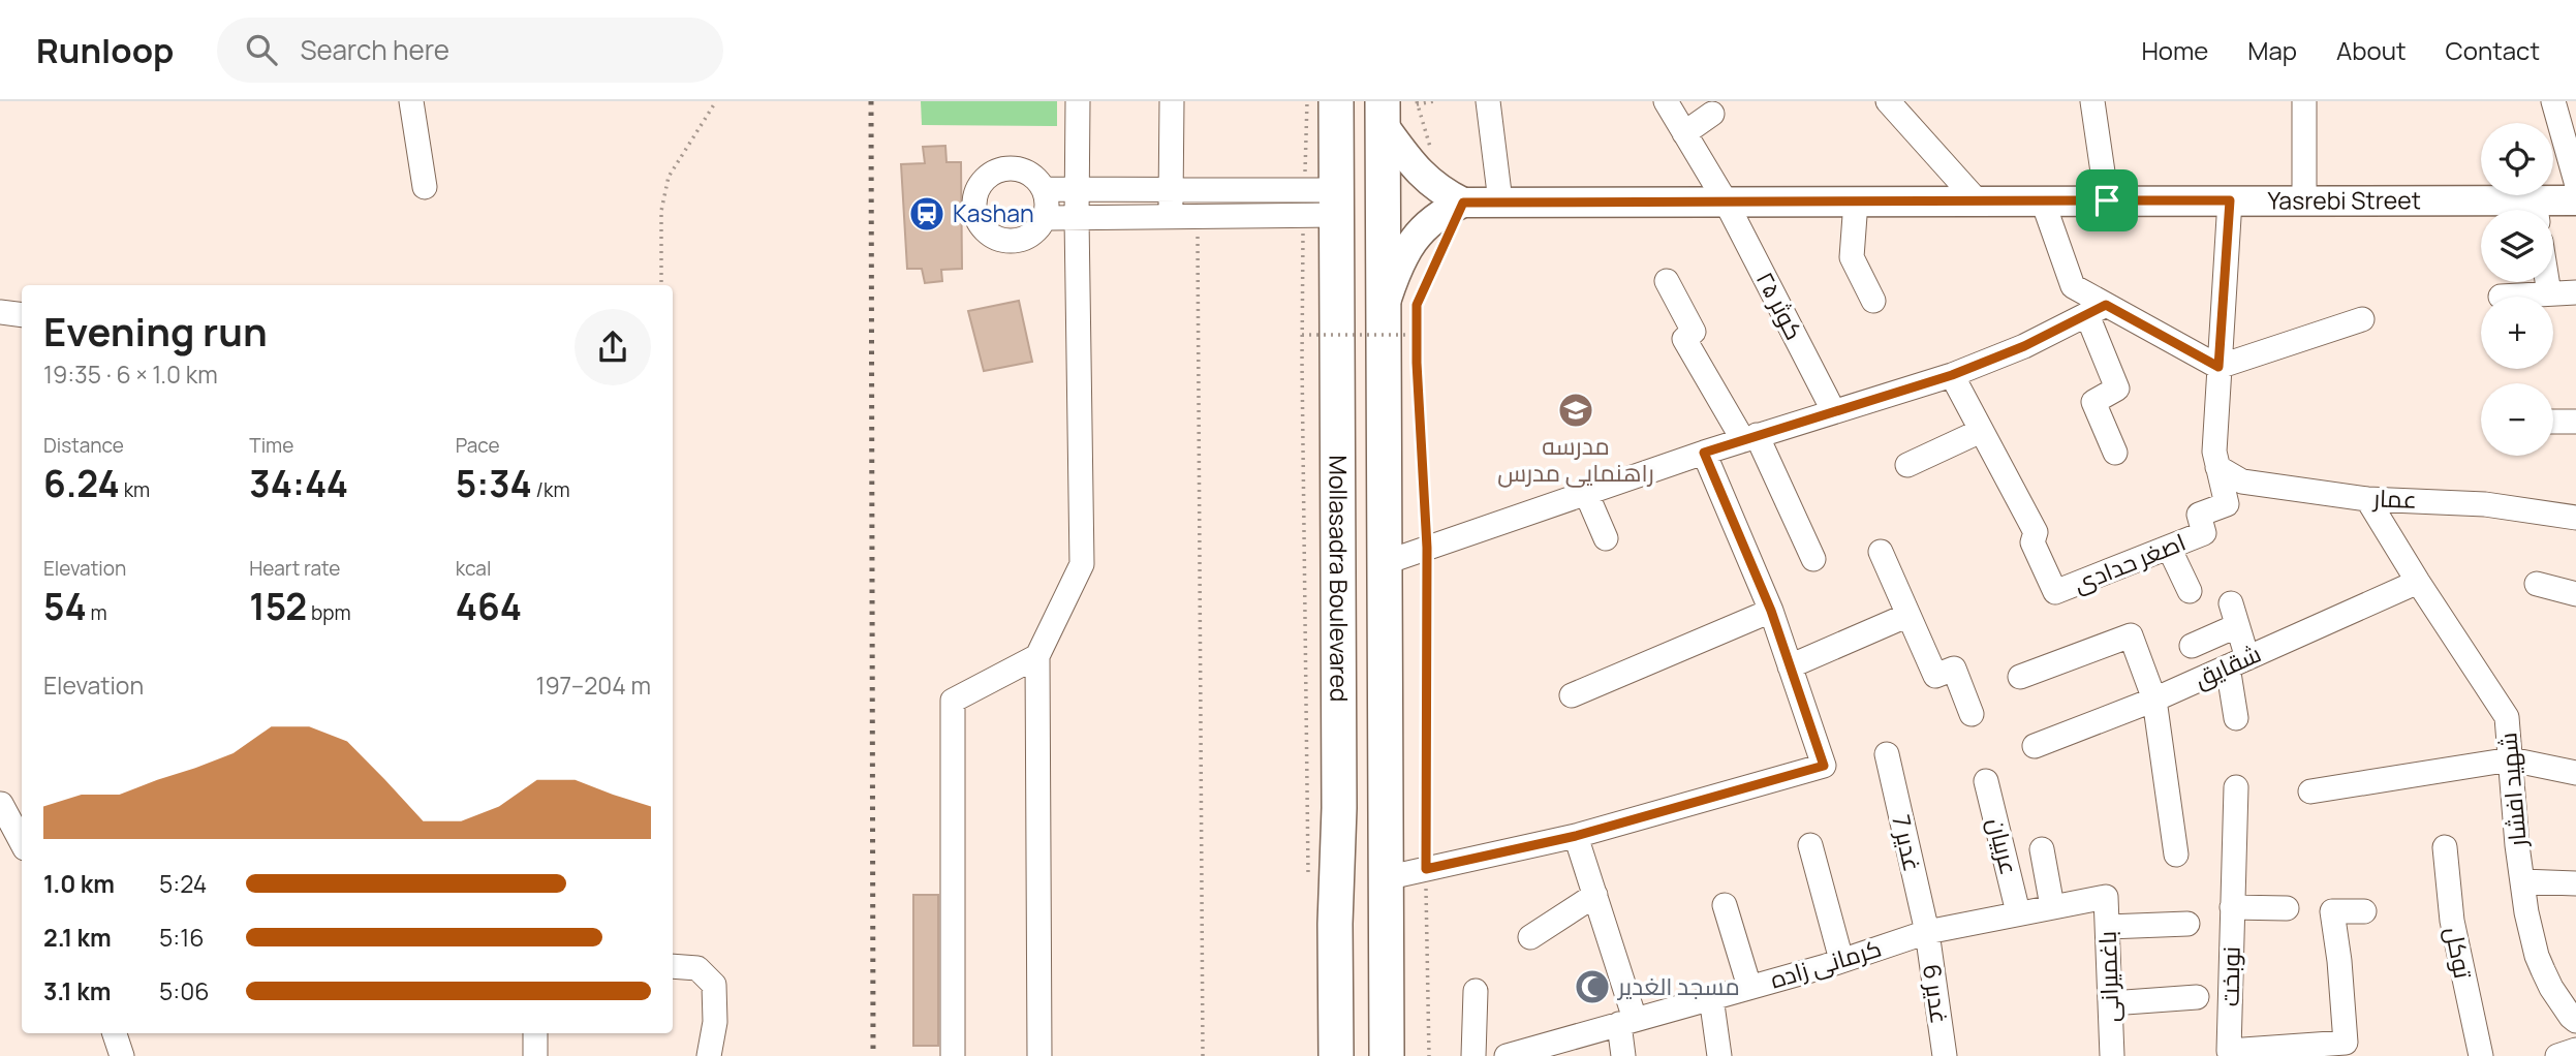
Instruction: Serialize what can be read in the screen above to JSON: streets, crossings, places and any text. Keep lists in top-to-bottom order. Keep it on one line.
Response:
{"streets":{"highway":["Mollasadra Boulevared"],"main road":["Yasrebi Street"],"street":["کوثر ۲۵","عمار","اصغر حدادی","شقایق","شهید افشار","غدیر 7","عربیان","توکل","کرمانی زاده","باغمیرانی","نوبخت","غدیر 6"]},"crossings":[["Yasrebi Street","کوثر ۲۵"],["عمار","اصغر حدادی"],["عمار","شهید افشار"],["شقایق","شهید افشار"],["غدیر 7","کرمانی زاده"],["غدیر 7","غدیر 6"],["عربیان","کرمانی زاده"],["کرمانی زاده","باغمیرانی"],["کرمانی زاده","غدیر 6"]],"places":{"station":["Kashan"],"school or university":["مدرسه راهنمایی مدرس"],"mosque":["مسجد الغدیر"]},"page":{"header":"Runloop","search":"Search here","nav":["Home","Map","About","Contact"],"map_buttons":["+","−"],"heading":["Evening run","19:35 · 6 × 1.0 km"],"stats":[["Distance","6.24 km"],["Time","34:44"],["Pace","5:34 /km"],["Elevation","54 m"],["Heart rate","152 bpm"],["kcal","464"]],"chart":["Elevation","197–204 m"],"list":[{"name":"1.0 km","note":"5:24"},{"name":"2.1 km","note":"5:16"},{"name":"3.1 km","note":"5:06"}]}}
